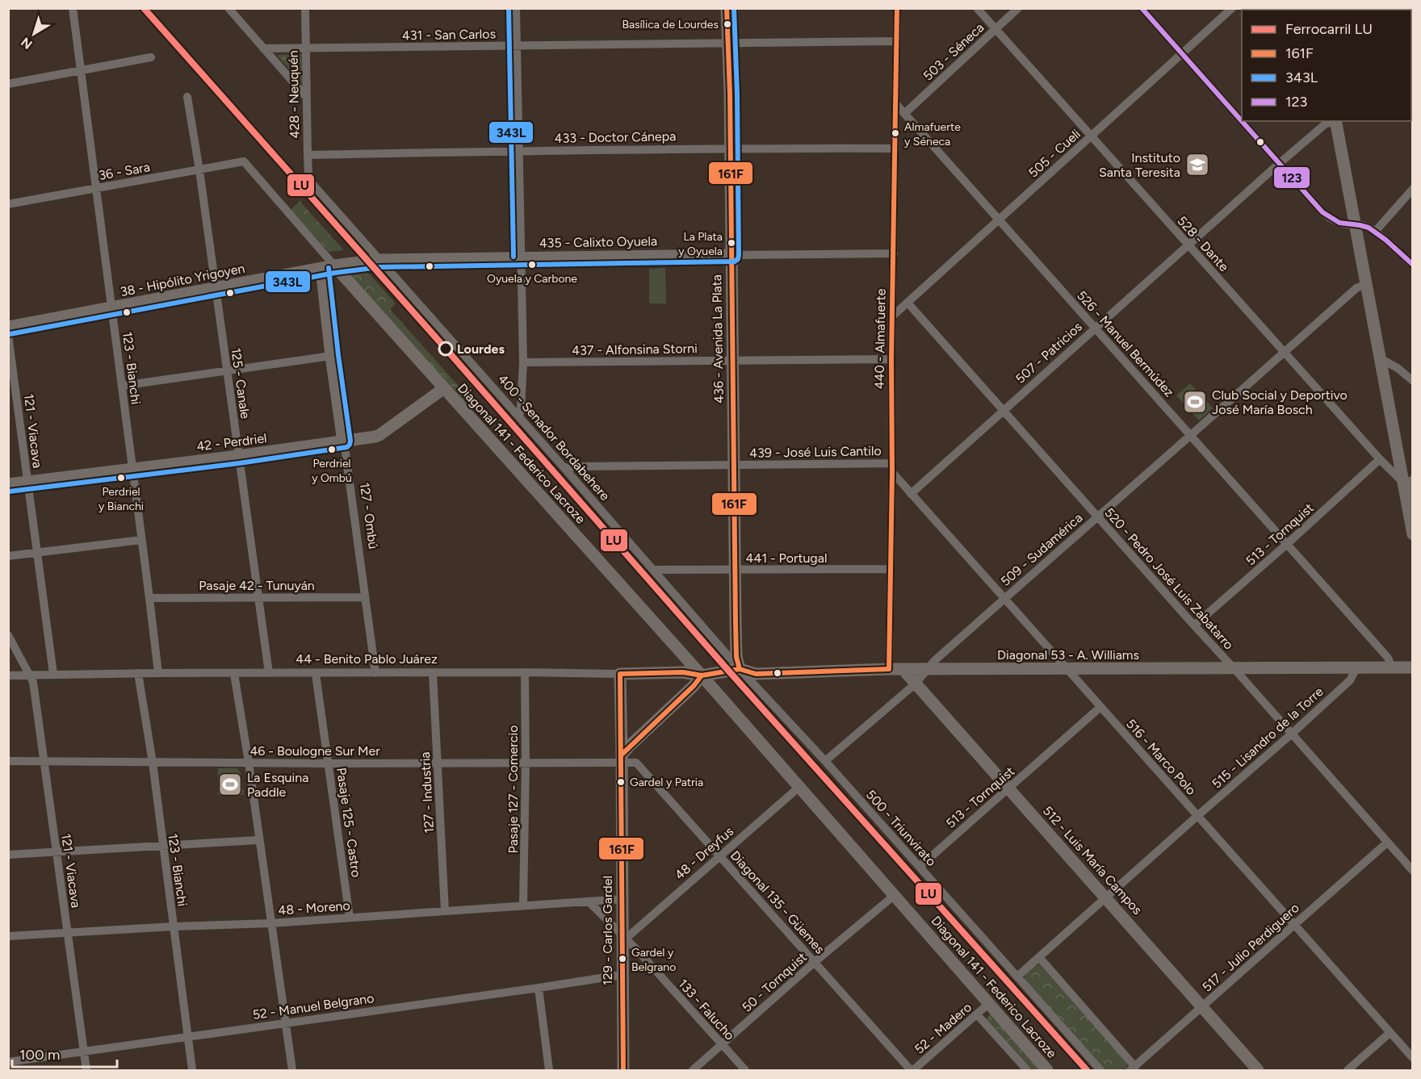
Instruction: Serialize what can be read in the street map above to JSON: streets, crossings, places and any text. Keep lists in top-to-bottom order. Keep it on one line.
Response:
{"streets":{"street":["431 - San Carlos","503 - Séneca","428 - Neuquén","433 - Doctor Cánepa","505 - Cueli","36 - Sara","435 - Calixto Oyuela","528 - Dante","38 - Hipólito Yrigoyen","436 - Avenida La Plata","440 - Almafuerte","526 - Manuel Bermúdez","437 - Alfonsina Storni","507 - Patricios","123 - Bianchi","125 - Canale","121 - Viacava","400 - Senador Bordabehere","42 - Perdriel","439 - José Luis Cantilo","Diagonal 141 - Federico Lacroze","127 - Ombú","513 - Tornquist","509 - Sudamérica","441 - Portugal","520 - Pedro José Luis Zabatarro","Pasaje 42 - Tunuyán","Diagonal 53 - A. Williams","44 - Benito Pablo Juárez","515 - Lisandro de la Torre","46 - Boulogne Sur Mer","516 - Marco Polo","Pasaje 127 - Comercio","127 - Industria","Pasaje 125 - Castro","500 - Triunvirato","48 - Dreyfus","512 - Luis María Campos","Diagonal 135 - Güemes","48 - Moreno","129 - Carlos Gardel","517 - Julio Perdiguero","50 - Tornquist","52 - Manuel Belgrano","133 - Falucho","52 - Madero"]},"crossings":[["431 - San Carlos","428 - Neuquén"],["431 - San Carlos","436 - Avenida La Plata"],["431 - San Carlos","440 - Almafuerte"],["503 - Séneca","528 - Dante"],["503 - Séneca","526 - Manuel Bermúdez"],["428 - Neuquén","433 - Doctor Cánepa"],["428 - Neuquén","400 - Senador Bordabehere"],["433 - Doctor Cánepa","436 - Avenida La Plata"],["433 - Doctor Cánepa","440 - Almafuerte"],["505 - Cueli","528 - Dante"],["505 - Cueli","440 - Almafuerte"],["505 - Cueli","526 - Manuel Bermúdez"],["505 - Cueli","520 - Pedro José Luis Zabatarro"],["36 - Sara","123 - Bianchi"],["36 - Sara","125 - Canale"],["36 - Sara","Diagonal 141 - Federico Lacroze"],["435 - Calixto Oyuela","38 - Hipólito Yrigoyen"],["435 - Calixto Oyuela","436 - Avenida La Plata"],["435 - Calixto Oyuela","440 - Almafuerte"],["435 - Calixto Oyuela","400 - Senador Bordabehere"],["528 - Dante","507 - Patricios"],["528 - Dante","513 - Tornquist"],["528 - Dante","509 - Sudamérica"],["38 - Hipólito Yrigoyen","123 - Bianchi"],["38 - Hipólito Yrigoyen","125 - Canale"],["38 - Hipólito Yrigoyen","Diagonal 141 - Federico Lacroze"],["38 - Hipólito Yrigoyen","127 - Ombú"],["436 - Avenida La Plata","437 - Alfonsina Storni"],["436 - Avenida La Plata","400 - Senador Bordabehere"],["436 - Avenida La Plata","439 - José Luis Cantilo"],["436 - Avenida La Plata","441 - Portugal"],["436 - Avenida La Plata","Diagonal 53 - A. Williams"],["436 - Avenida La Plata","500 - Triunvirato"],["440 - Almafuerte","526 - Manuel Bermúdez"],["440 - Almafuerte","437 - Alfonsina Storni"],["440 - Almafuerte","439 - José Luis Cantilo"],["440 - Almafuerte","441 - Portugal"],["440 - Almafuerte","Diagonal 53 - A. Williams"],["440 - Almafuerte","516 - Marco Polo"],["526 - Manuel Bermúdez","507 - Patricios"],["526 - Manuel Bermúdez","513 - Tornquist"],["526 - Manuel Bermúdez","509 - Sudamérica"],["526 - Manuel Bermúdez","Diagonal 53 - A. Williams"],["507 - Patricios","520 - Pedro José Luis Zabatarro"],["507 - Patricios","516 - Marco Polo"],["123 - Bianchi","42 - Perdriel"],["123 - Bianchi","Pasaje 42 - Tunuyán"],["123 - Bianchi","44 - Benito Pablo Juárez"],["123 - Bianchi","46 - Boulogne Sur Mer"],["123 - Bianchi","48 - Moreno"],["123 - Bianchi","52 - Manuel Belgrano"],["125 - Canale","42 - Perdriel"],["125 - Canale","Pasaje 42 - Tunuyán"],["125 - Canale","44 - Benito Pablo Juárez"],["121 - Viacava","42 - Perdriel"],["121 - Viacava","44 - Benito Pablo Juárez"],["121 - Viacava","46 - Boulogne Sur Mer"],["121 - Viacava","48 - Moreno"],["121 - Viacava","52 - Manuel Belgrano"],["400 - Senador Bordabehere","439 - José Luis Cantilo"],["400 - Senador Bordabehere","441 - Portugal"],["400 - Senador Bordabehere","Diagonal 53 - A. Williams"],["400 - Senador Bordabehere","500 - Triunvirato"],["42 - Perdriel","Diagonal 141 - Federico Lacroze"],["42 - Perdriel","127 - Ombú"],["439 - José Luis Cantilo","516 - Marco Polo"],["Diagonal 141 - Federico Lacroze","127 - Ombú"],["Diagonal 141 - Federico Lacroze","44 - Benito Pablo Juárez"],["Diagonal 141 - Federico Lacroze","48 - Dreyfus"],["Diagonal 141 - Federico Lacroze","50 - Tornquist"],["Diagonal 141 - Federico Lacroze","52 - Madero"],["127 - Ombú","Pasaje 42 - Tunuyán"],["127 - Ombú","44 - Benito Pablo Juárez"],["513 - Tornquist","520 - Pedro José Luis Zabatarro"],["513 - Tornquist","516 - Marco Polo"],["513 - Tornquist","500 - Triunvirato"],["513 - Tornquist","512 - Luis María Campos"],["509 - Sudamérica","520 - Pedro José Luis Zabatarro"],["509 - Sudamérica","Diagonal 53 - A. Williams"],["509 - Sudamérica","516 - Marco Polo"],["509 - Sudamérica","500 - Triunvirato"],["509 - Sudamérica","512 - Luis María Campos"],["520 - Pedro José Luis Zabatarro","Diagonal 53 - A. Williams"],["520 - Pedro José Luis Zabatarro","515 - Lisandro de la Torre"],["520 - Pedro José Luis Zabatarro","517 - Julio Perdiguero"],["Diagonal 53 - A. Williams","44 - Benito Pablo Juárez"],["Diagonal 53 - A. Williams","515 - Lisandro de la Torre"],["Diagonal 53 - A. Williams","516 - Marco Polo"],["Diagonal 53 - A. Williams","500 - Triunvirato"],["Diagonal 53 - A. Williams","512 - Luis María Campos"],["44 - Benito Pablo Juárez","Pasaje 127 - Comercio"],["44 - Benito Pablo Juárez","127 - Industria"],["44 - Benito Pablo Juárez","Pasaje 125 - Castro"],["44 - Benito Pablo Juárez","129 - Carlos Gardel"],["515 - Lisandro de la Torre","516 - Marco Polo"],["515 - Lisandro de la Torre","500 - Triunvirato"],["515 - Lisandro de la Torre","512 - Luis María Campos"],["46 - Boulogne Sur Mer","Pasaje 127 - Comercio"],["46 - Boulogne Sur Mer","127 - Industria"],["46 - Boulogne Sur Mer","Pasaje 125 - Castro"],["46 - Boulogne Sur Mer","Diagonal 135 - Güemes"],["46 - Boulogne Sur Mer","129 - Carlos Gardel"],["516 - Marco Polo","517 - Julio Perdiguero"],["Pasaje 127 - Comercio","48 - Moreno"],["127 - Industria","48 - Moreno"],["Pasaje 125 - Castro","48 - Moreno"],["48 - Dreyfus","Diagonal 135 - Güemes"],["48 - Dreyfus","129 - Carlos Gardel"],["48 - Dreyfus","133 - Falucho"],["512 - Luis María Campos","517 - Julio Perdiguero"],["Diagonal 135 - Güemes","129 - Carlos Gardel"],["Diagonal 135 - Güemes","50 - Tornquist"],["Diagonal 135 - Güemes","52 - Madero"],["48 - Moreno","129 - Carlos Gardel"],["48 - Moreno","133 - Falucho"],["129 - Carlos Gardel","52 - Manuel Belgrano"],["129 - Carlos Gardel","133 - Falucho"],["50 - Tornquist","133 - Falucho"]],"places":{"other":["Basílica de Lourdes","Almafuerte y Séneca","La Plata y Oyuela","Oyuela y Carbone","Lourdes","Perdriel y Ombú","Perdriel y Bianchi","Gardel y Patria","Gardel y Belgrano"],"school or university":["Instituto Santa Teresita"],"sports":["Club Social y Deportivo José María Bosch","La Esquina Paddle"]},"lines":["rail line LU","transit line 161F","transit line 343L","transit line 123"],"legend":["Ferrocarril LU","161F","343L","123"],"scale_bar":"100 m","north":"bottom left"}
